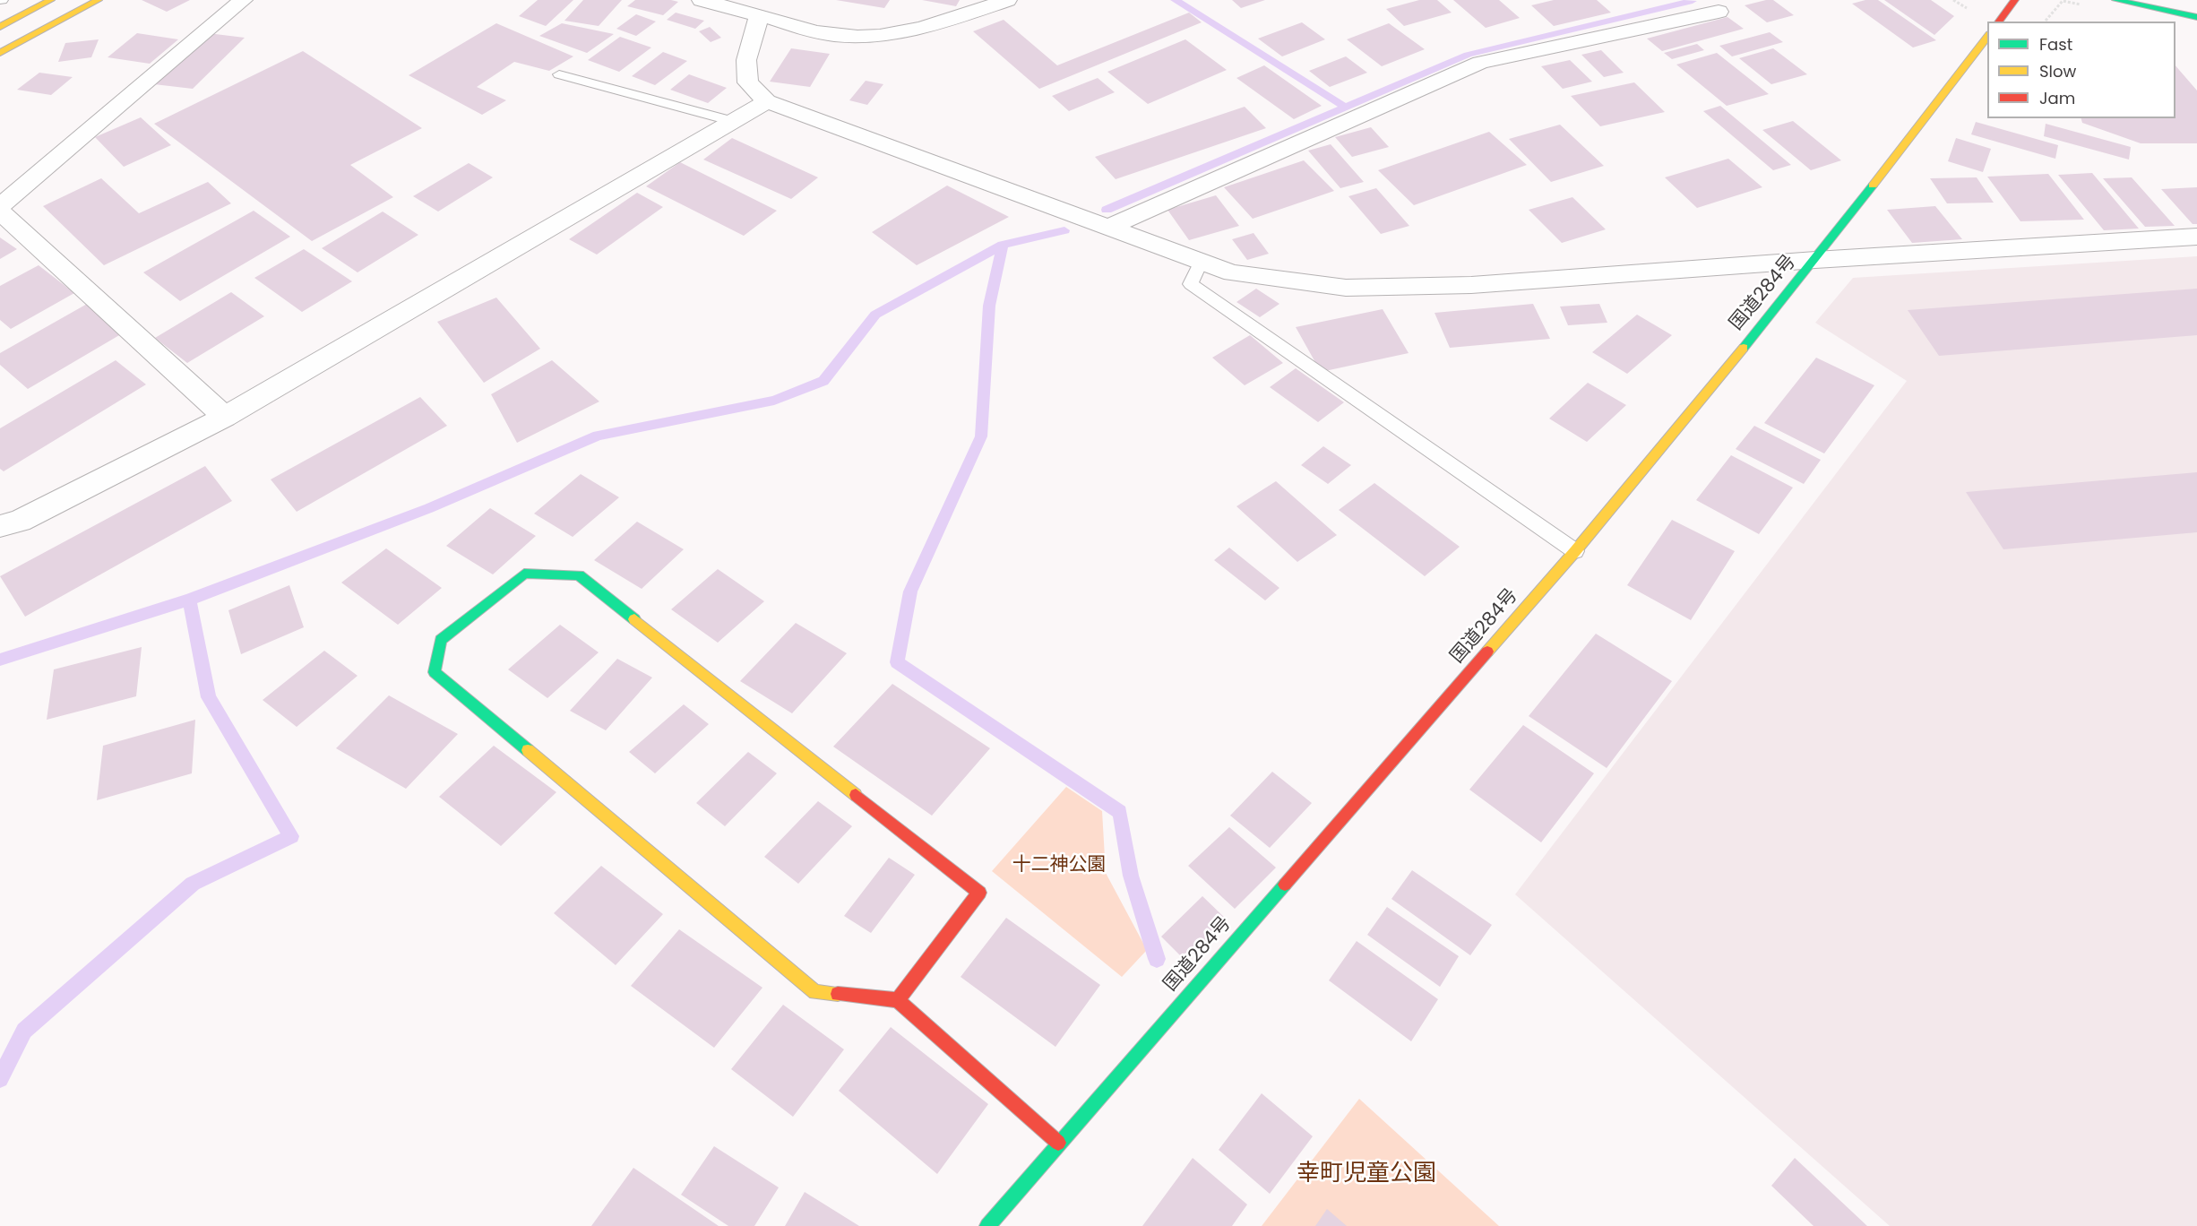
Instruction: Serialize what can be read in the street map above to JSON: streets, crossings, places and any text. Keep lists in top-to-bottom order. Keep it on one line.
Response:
{"streets":{"main road":["国道284号"]},"parks":["十二神公園","幸町児童公園"],"legend":["Fast","Slow","Jam"]}
